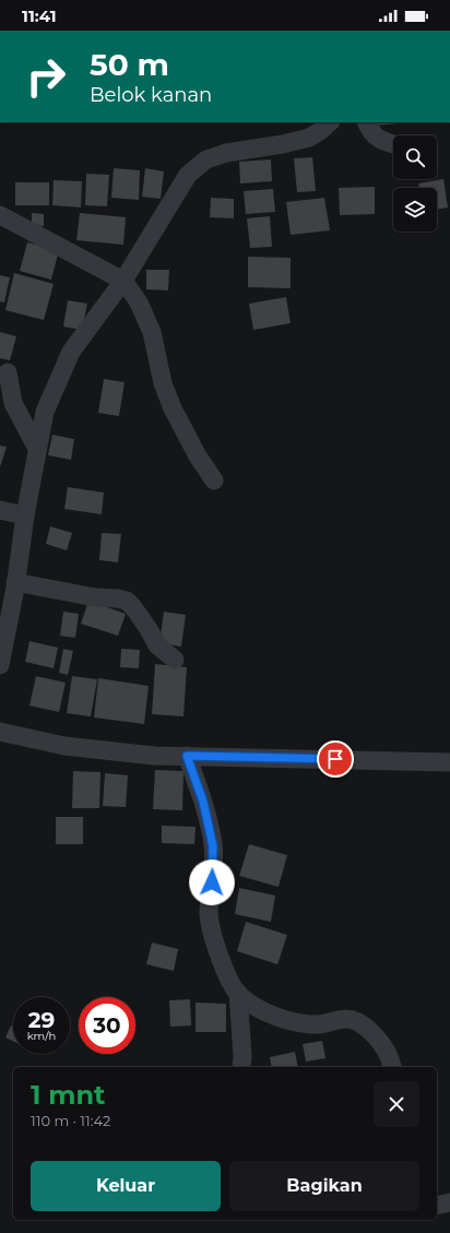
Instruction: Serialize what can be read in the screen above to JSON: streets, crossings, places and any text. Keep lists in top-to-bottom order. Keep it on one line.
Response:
{"page":{"status":"11:41","turn":["50 m","Belok kanan"],"speed":"29 km/h","limit":"30","heading":["1 mnt","110 m · 11:42"],"buttons":["Keluar","Bagikan"]}}
